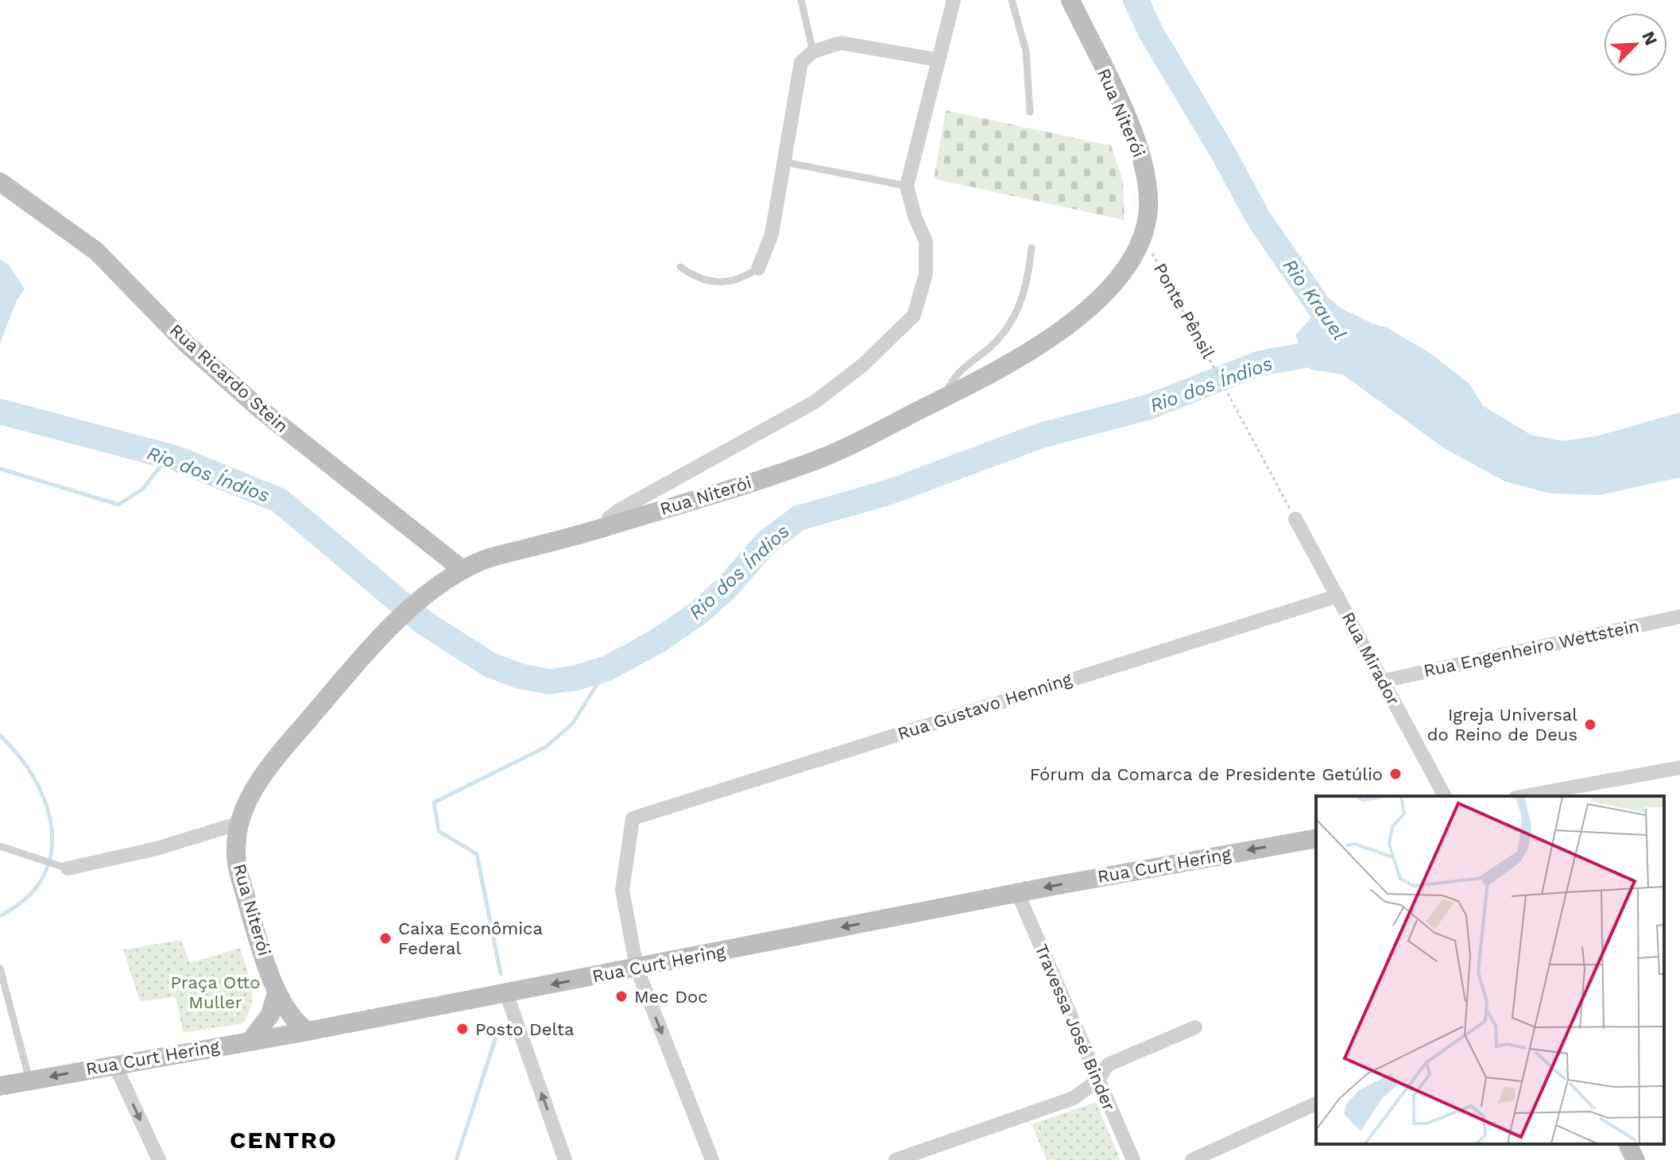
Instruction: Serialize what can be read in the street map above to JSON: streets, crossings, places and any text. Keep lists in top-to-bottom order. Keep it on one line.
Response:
{"streets":{"main road":["Rua Niterói","Rua Ricardo Stein","Rua Curt Hering"],"street":["Rua Engenheiro Wettstein","Rua Mirador","Rua Gustavo Henning","Travessa José Binder"],"path":["Ponte Pênsil"]},"crossings":[["Rua Niterói","Ponte Pênsil"],["Rua Niterói","Rua Ricardo Stein"],["Rua Niterói","Rua Curt Hering"],["Ponte Pênsil","Rua Mirador"],["Rua Engenheiro Wettstein","Rua Mirador"],["Rua Mirador","Rua Gustavo Henning"],["Rua Gustavo Henning","Rua Curt Hering"],["Rua Curt Hering","Travessa José Binder"]],"one_way":["Rua Curt Hering"],"districts":["CENTRO"],"water":["Rio Krauel","Rio dos Índios"],"parks":["Praça Otto Muller"],"places":["Igreja Universal do Reino de Deus","Fórum da Comarca de Presidente Getúlio","Caixa Econômica Federal","Mec Doc","Posto Delta"],"north":"top right"}
